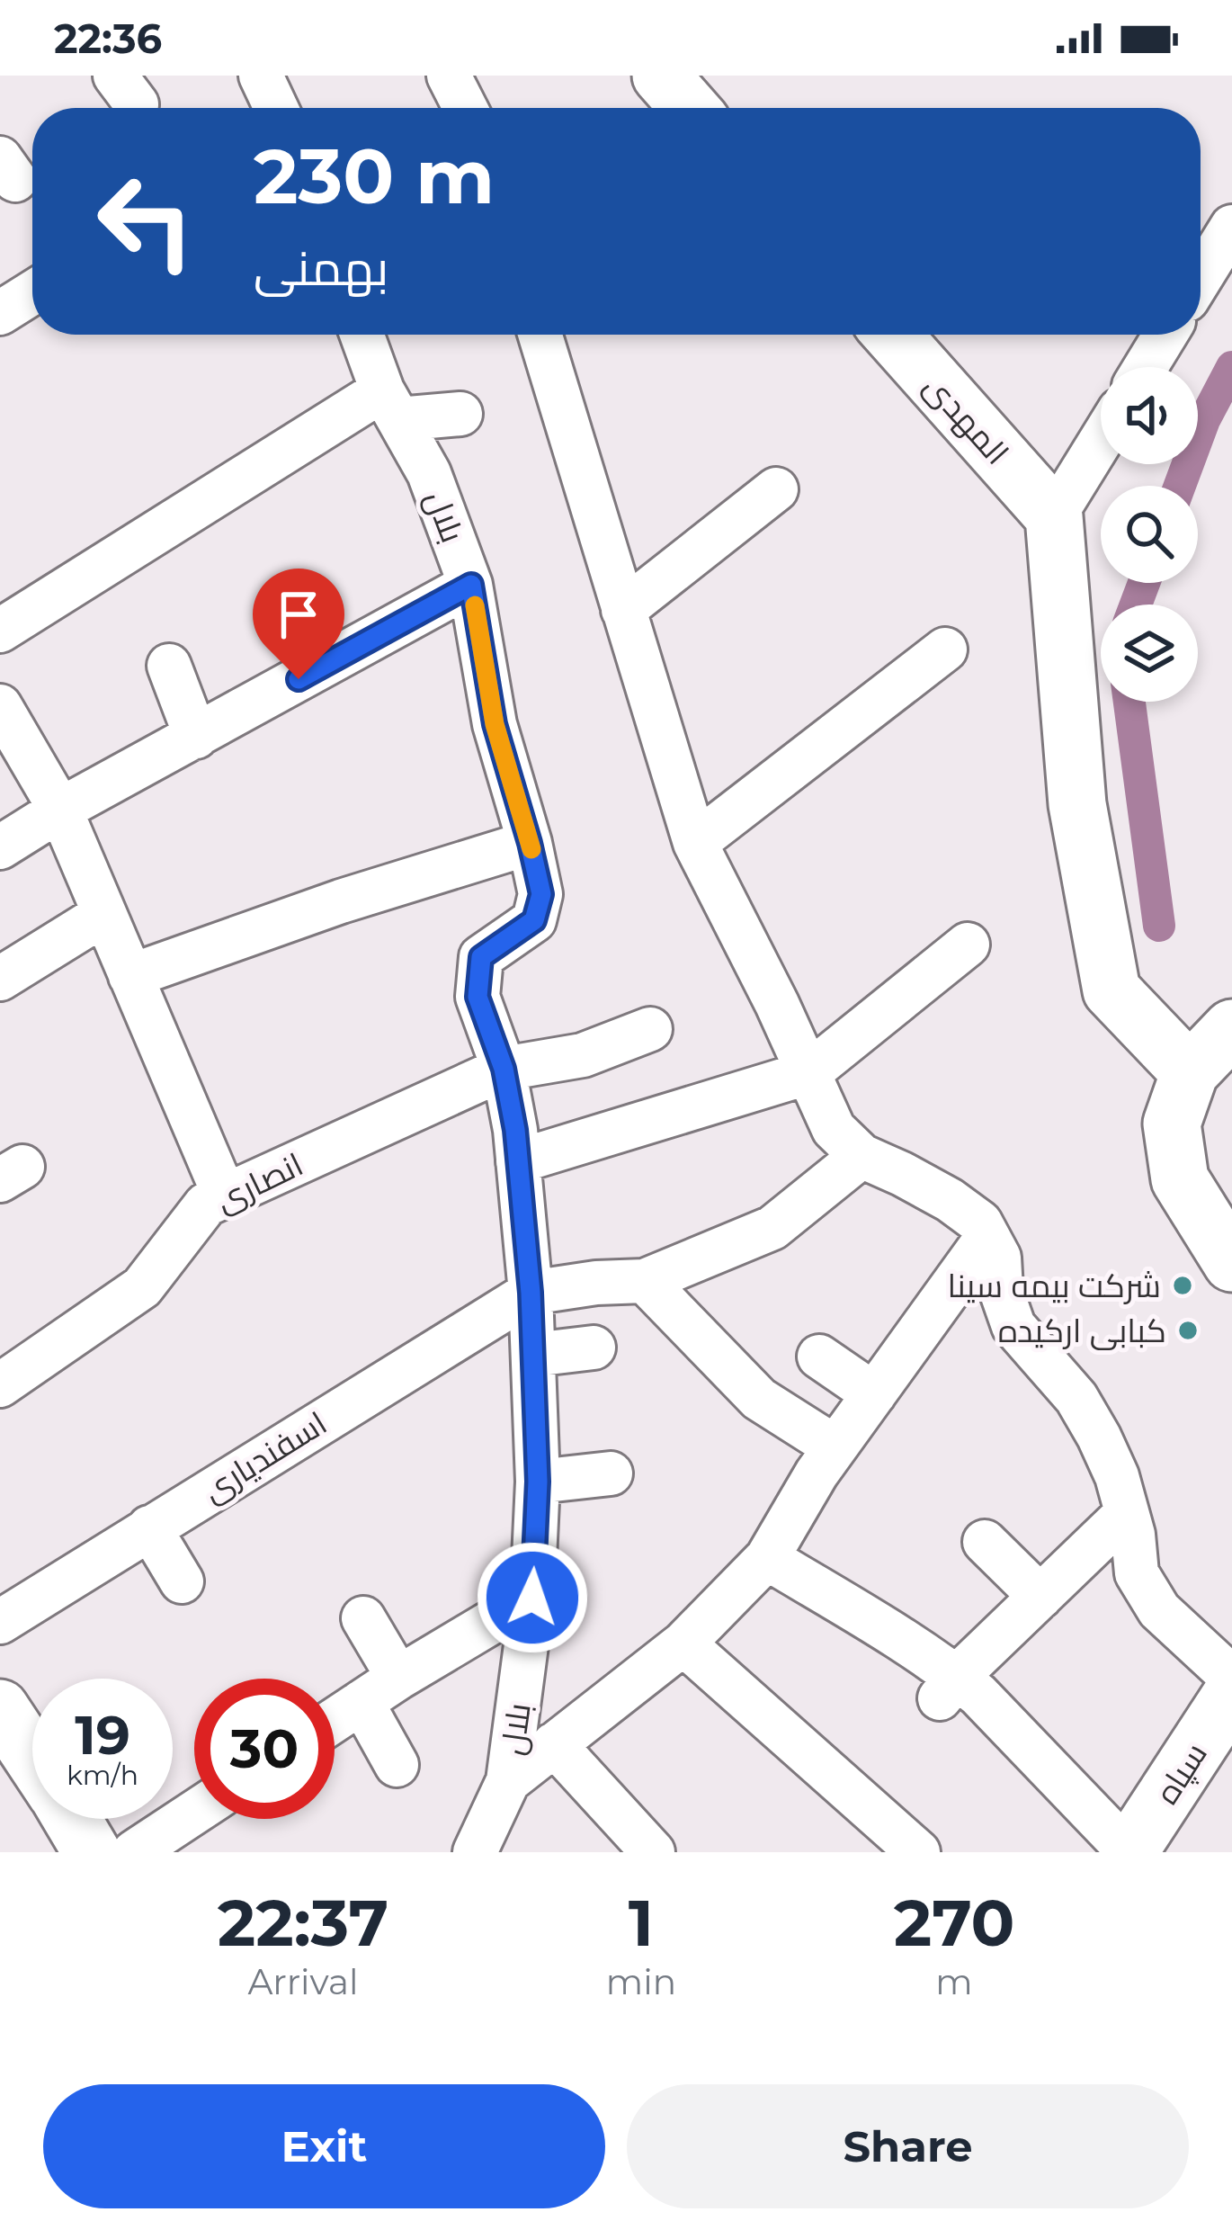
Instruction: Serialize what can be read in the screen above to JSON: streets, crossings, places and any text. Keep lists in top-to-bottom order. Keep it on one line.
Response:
{"streets":{"main road":["المهدی","سپاه"],"street":["بلال","انصاری","اسفندیاری"]},"crossings":[["بلال","انصاری"],["بلال","اسفندیاری"]],"places":["شرکت بیمه سینا","کبابی ارکیده"],"page":{"status":"22:36","turn":["230 m","بهمنی"],"speed":"19 km/h","limit":"30","eta":["22:37","Arrival","1","min","270","m"],"buttons":["Exit","Share"]}}
